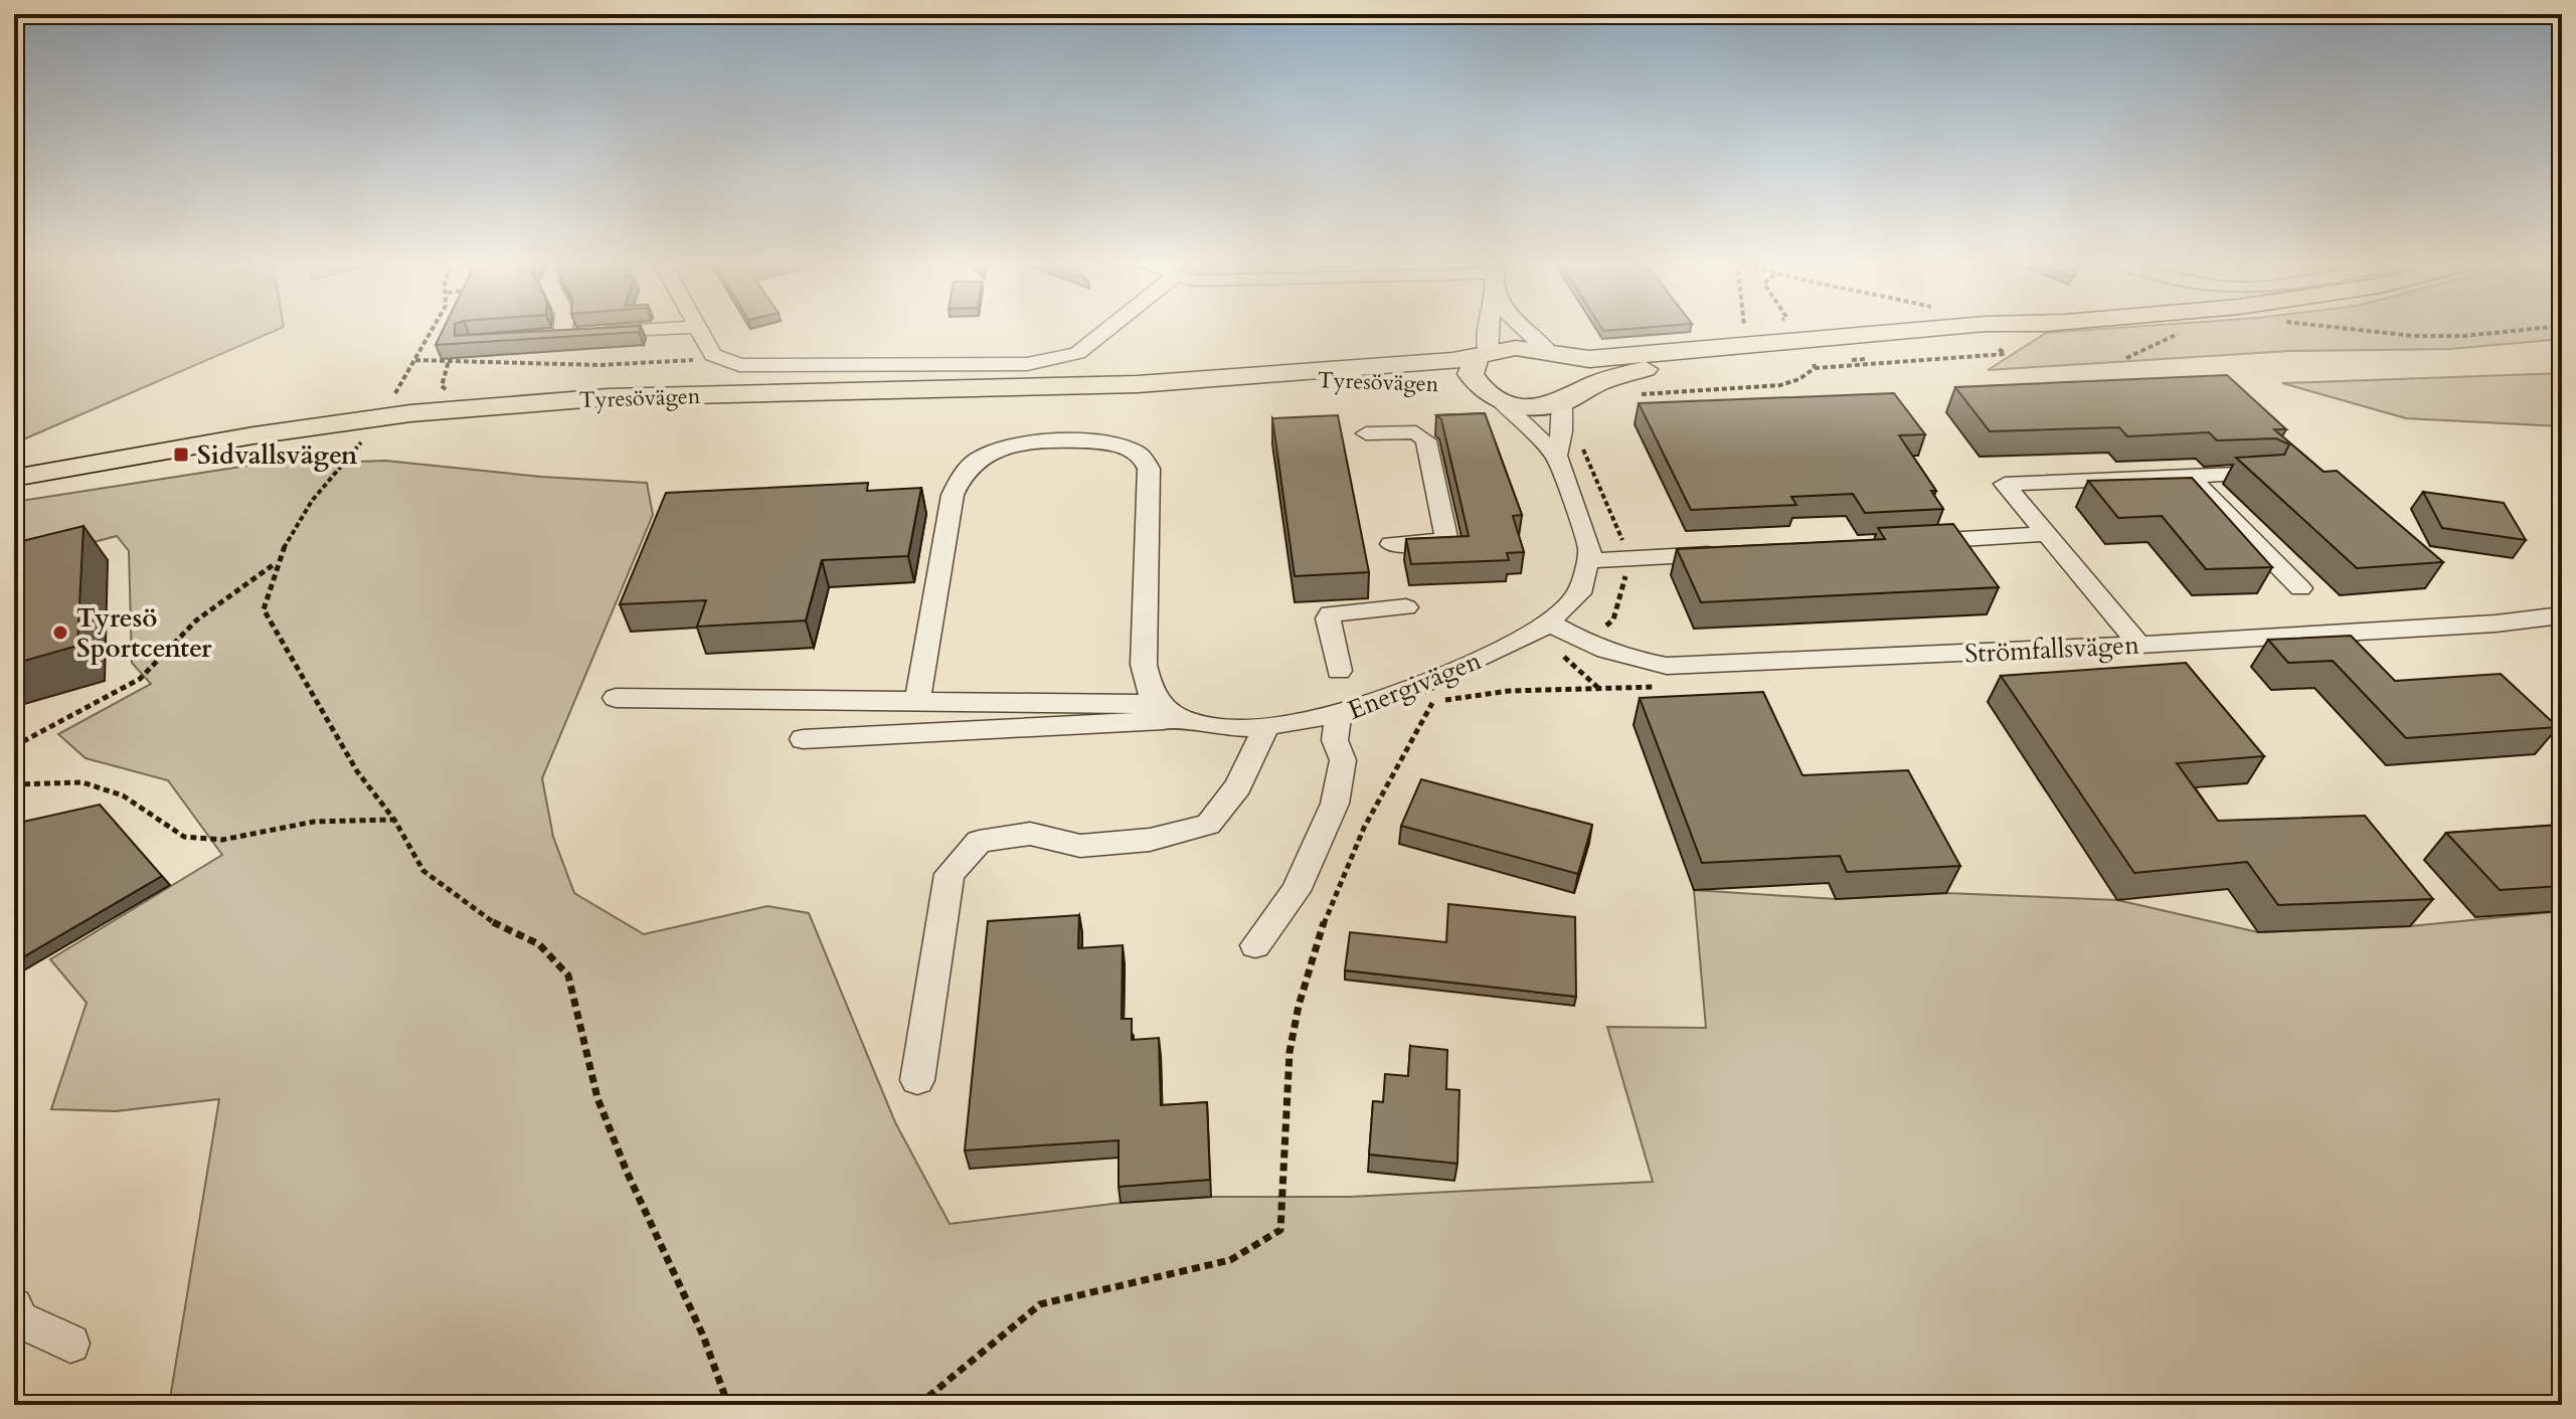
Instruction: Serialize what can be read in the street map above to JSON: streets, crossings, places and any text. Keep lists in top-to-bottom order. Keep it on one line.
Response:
{"streets":{"main road":["Tyresövägen"],"street":["Strömfallsvägen","Energivägen"]},"crossings":[["Tyresövägen","Energivägen"],["Strömfallsvägen","Energivägen"]],"places":{"transit":["Sidvallsvägen"],"other":["Tyresö Sportcenter"]}}
